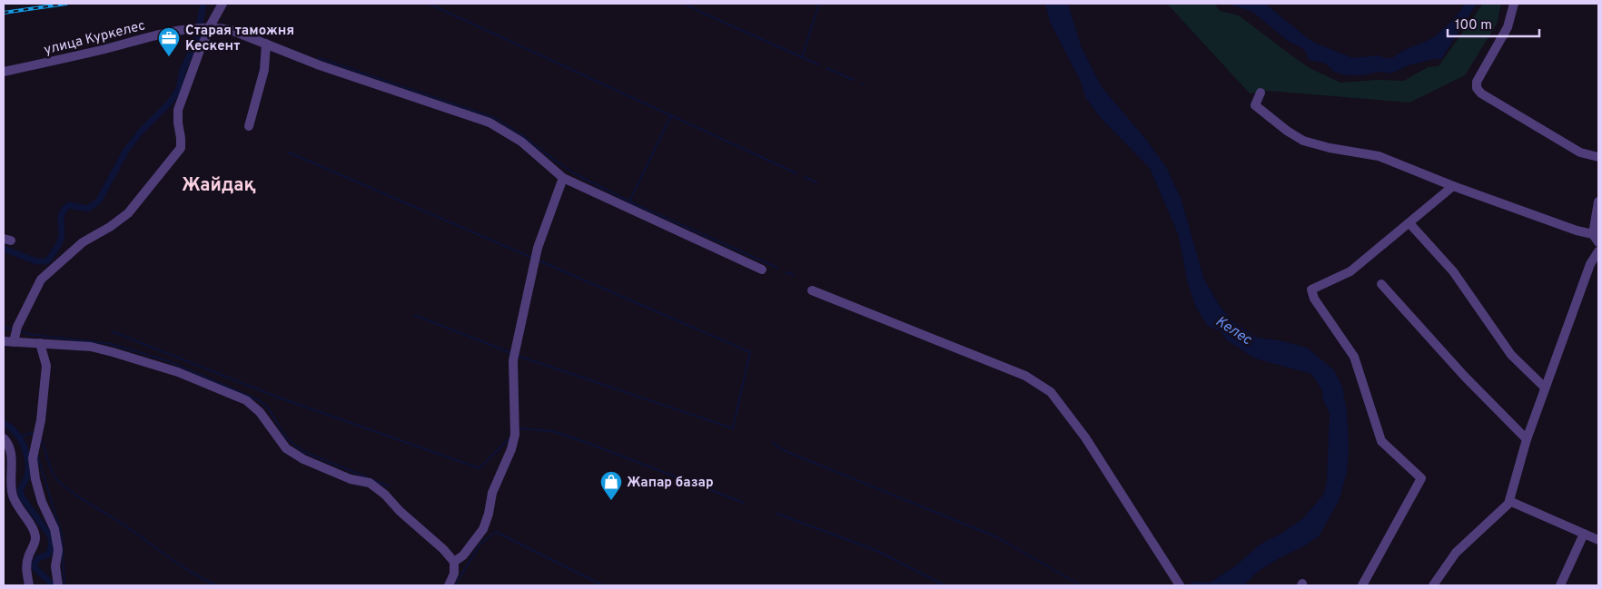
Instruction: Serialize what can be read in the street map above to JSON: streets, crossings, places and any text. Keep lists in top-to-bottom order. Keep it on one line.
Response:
{"streets":{"street":["улица Куркелес"]},"districts":["Жайдақ"],"water":["Келес"],"places":{"office":["Старая таможня Кескент"],"shop":["Жапар базар"]},"scale_bar":"100 m"}
